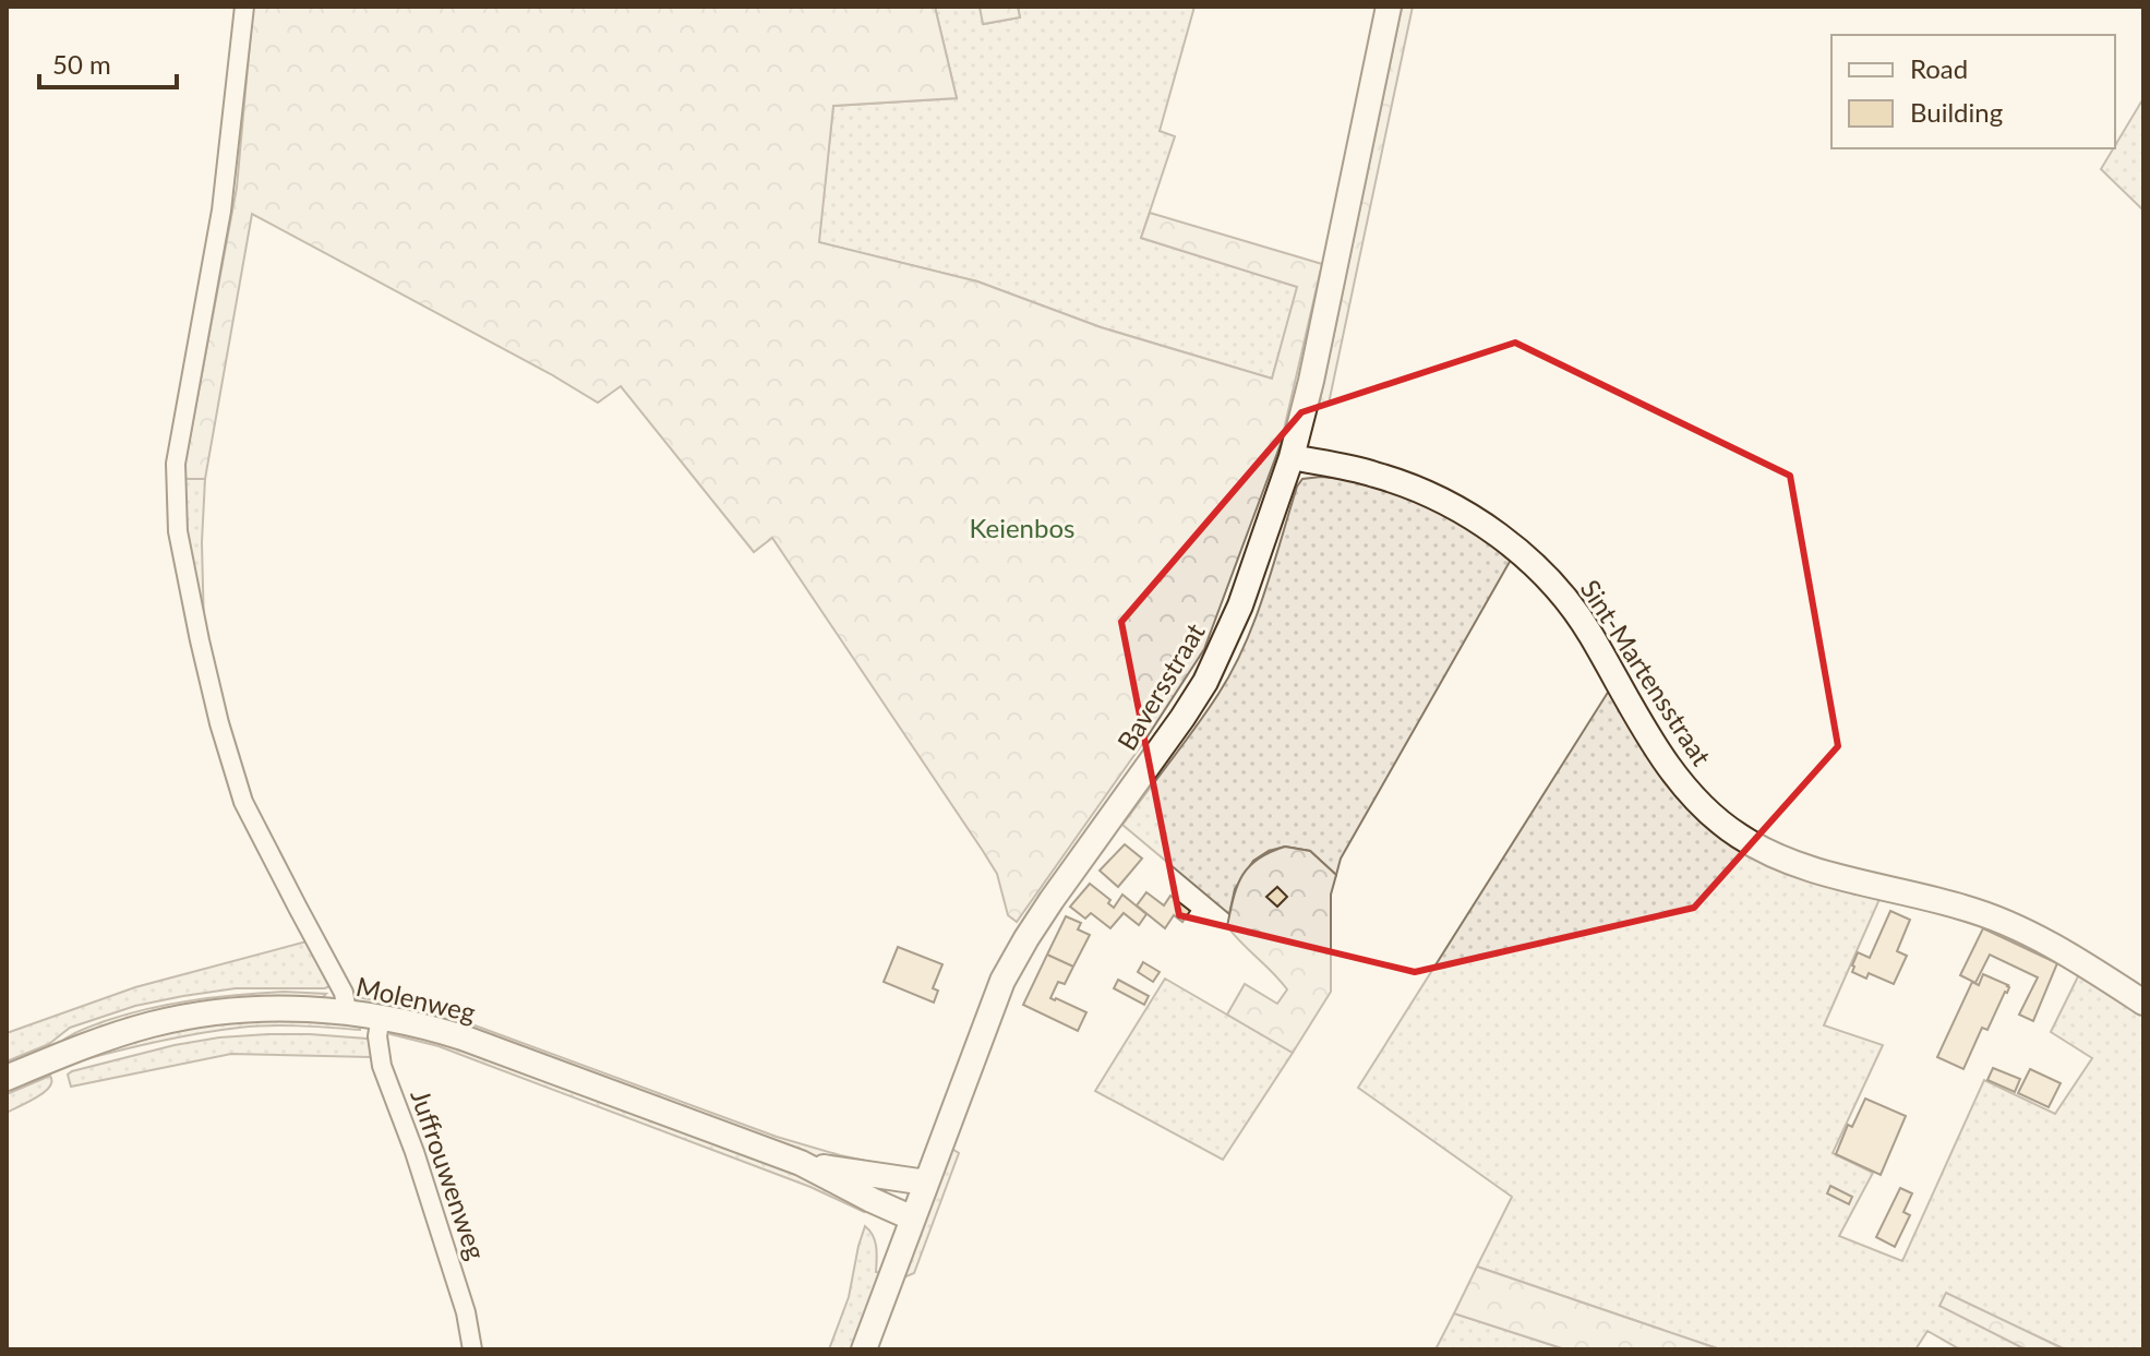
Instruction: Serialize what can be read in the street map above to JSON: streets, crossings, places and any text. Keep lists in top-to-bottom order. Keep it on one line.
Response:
{"streets":{"main road":["Sint-Martensstraat","Baversstraat","Molenweg"],"street":["Juffrouwenweg"]},"crossings":[["Sint-Martensstraat","Baversstraat"],["Baversstraat","Molenweg"],["Molenweg","Juffrouwenweg"]],"parks":["Keienbos"],"legend":["Road","Building"],"scale_bar":"50 m"}
